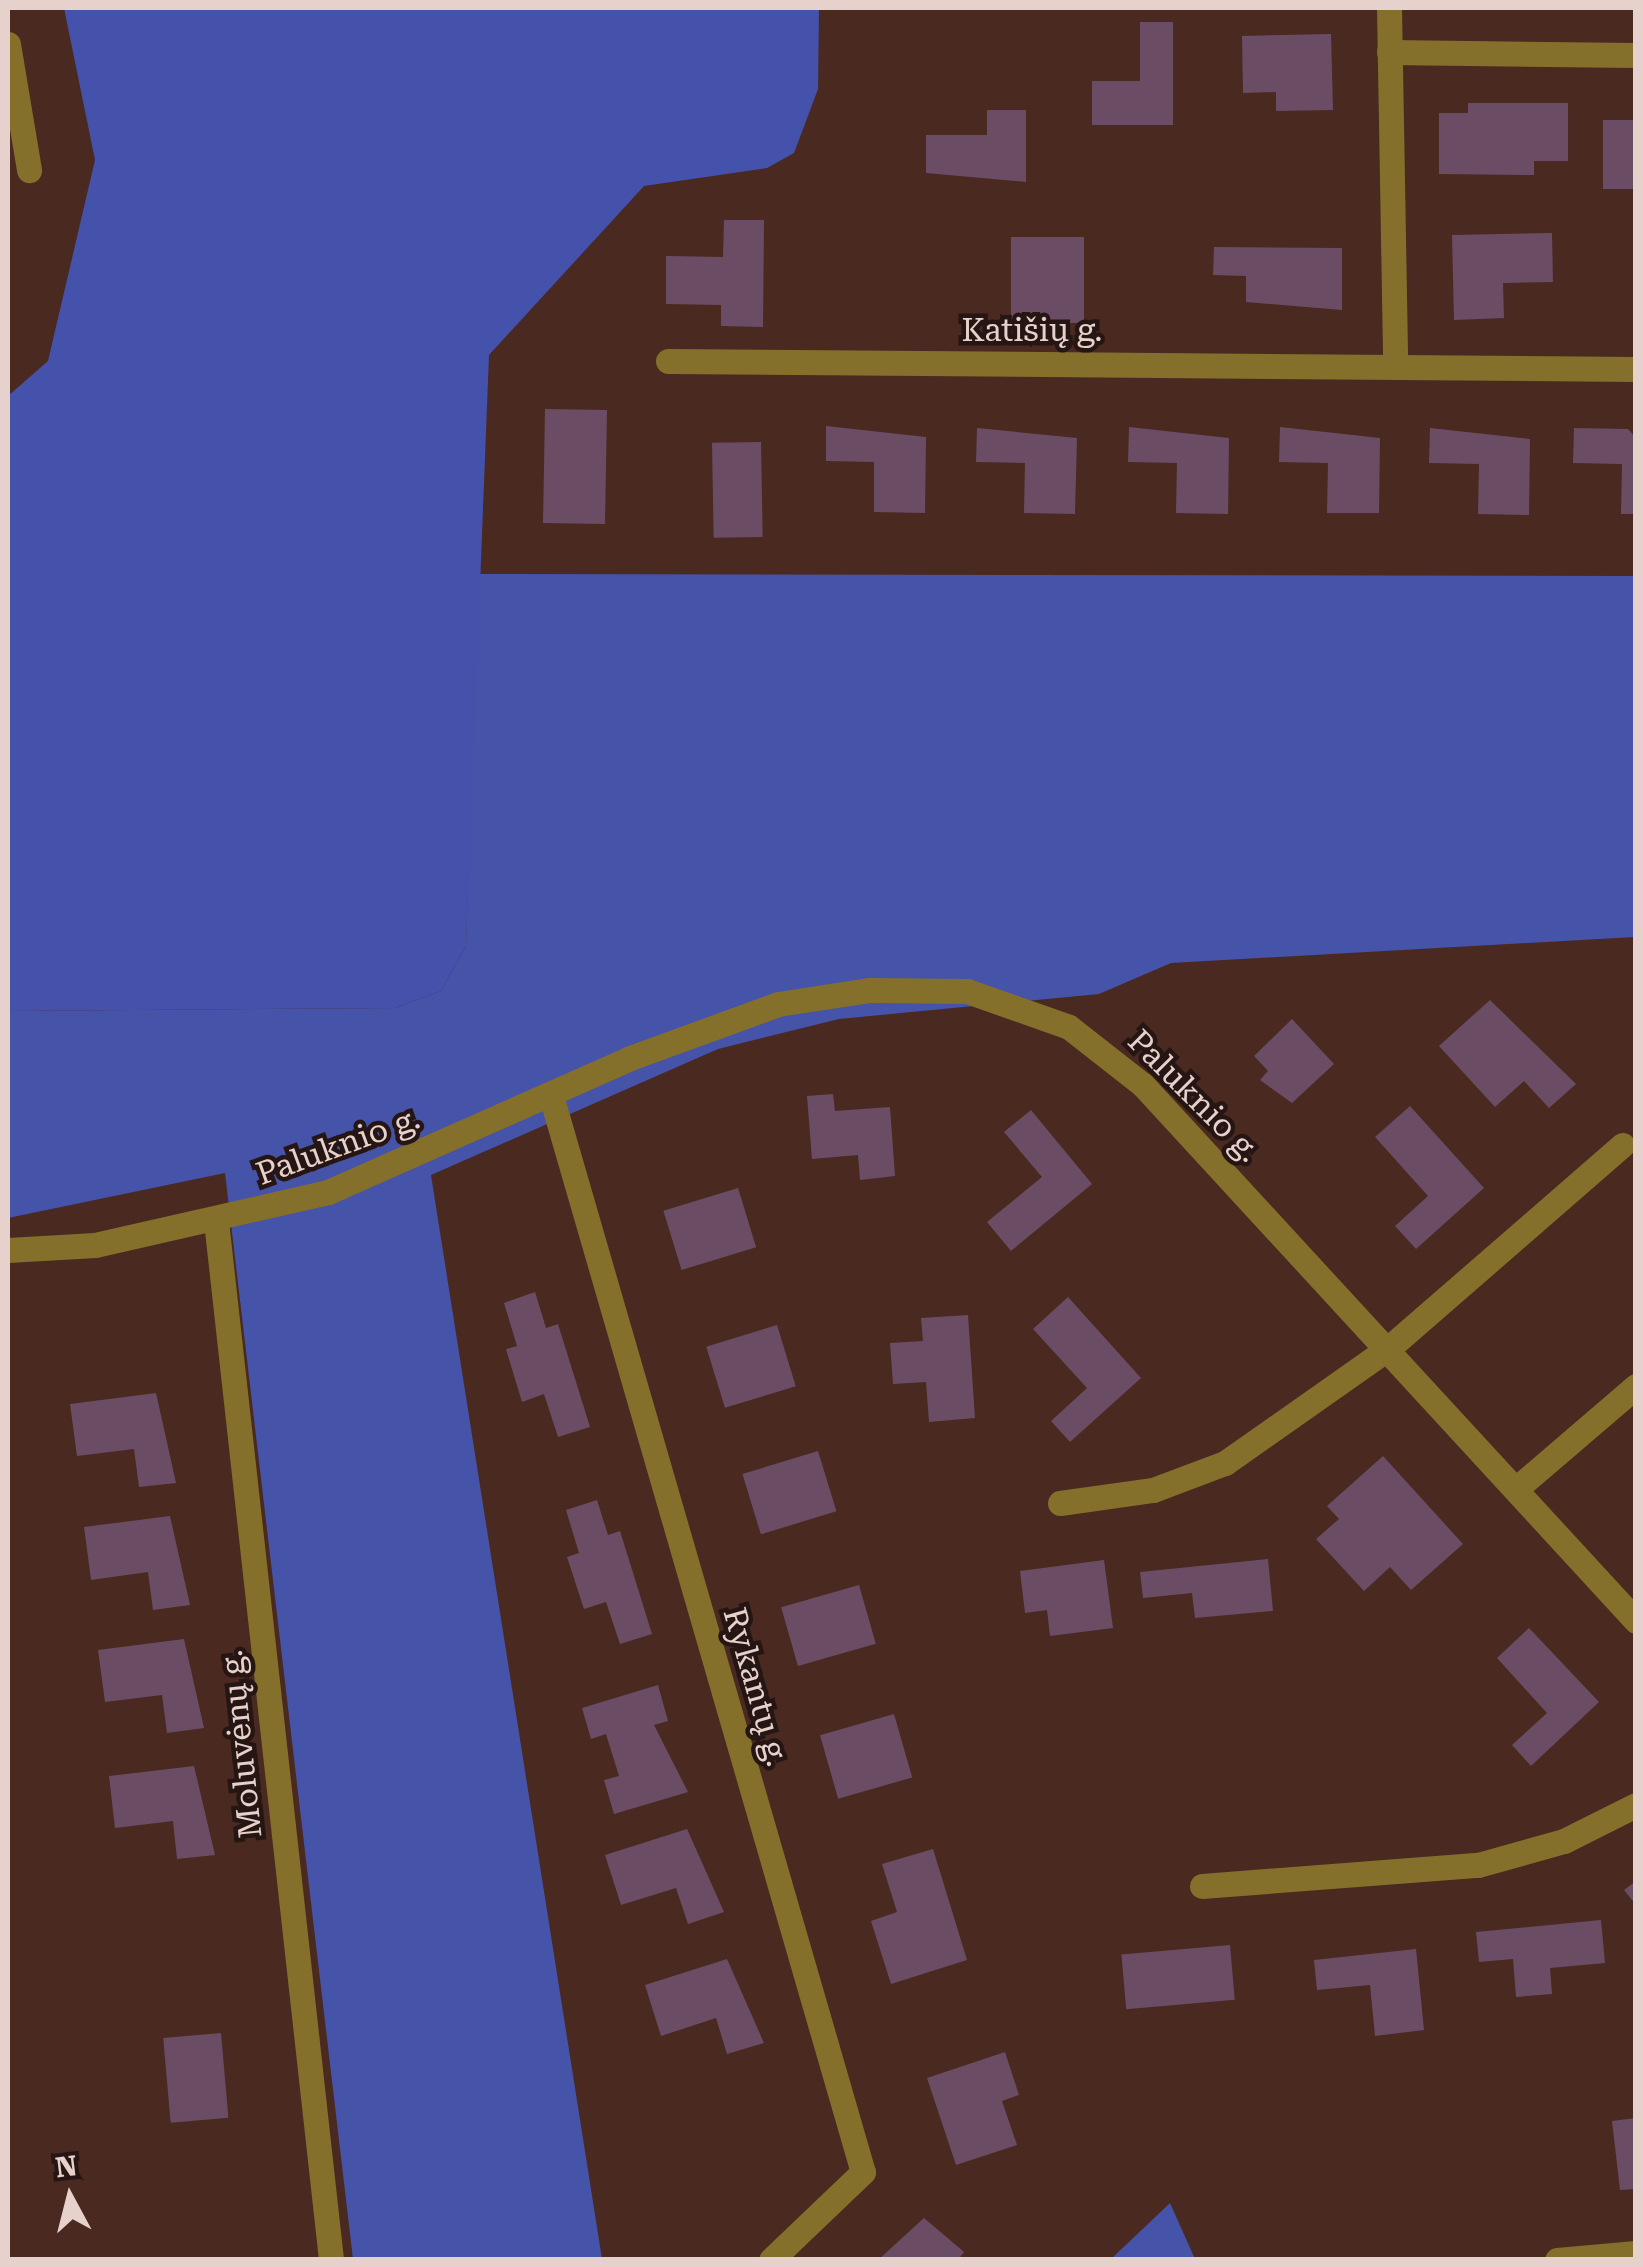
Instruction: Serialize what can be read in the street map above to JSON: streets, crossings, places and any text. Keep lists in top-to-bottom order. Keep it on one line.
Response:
{"streets":{"street":["Katišių g.","Paluknio g.","Rykantų g.","Moluvėnų g."]},"crossings":[["Paluknio g.","Rykantų g."],["Paluknio g.","Moluvėnų g."]],"north":"top"}
